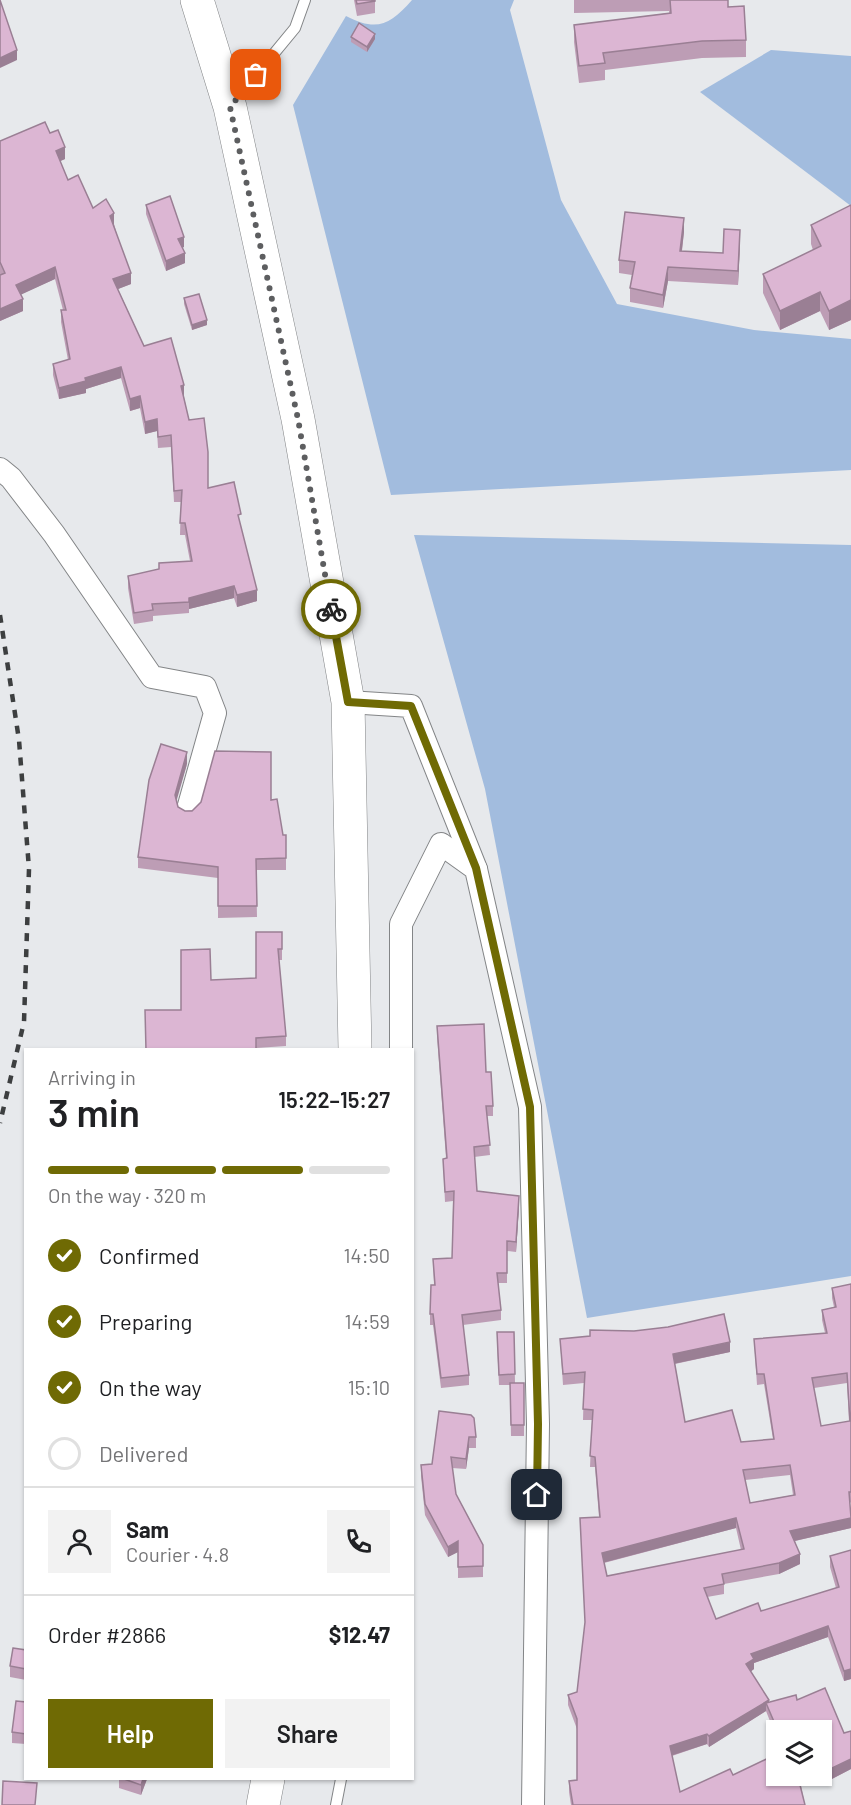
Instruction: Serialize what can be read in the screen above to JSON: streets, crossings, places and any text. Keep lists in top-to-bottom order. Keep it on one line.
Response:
{"page":{"heading":["3 min","Arriving in","15:22–15:27"],"panel":["Sam","Courier · 4.8","Order #2866","$12.47"],"bar":"On the way · 320 m","list":[["Confirmed","14:50"],["Preparing","14:59"],["On the way","15:10"],"Delivered"],"buttons":["Help","Share"]}}
